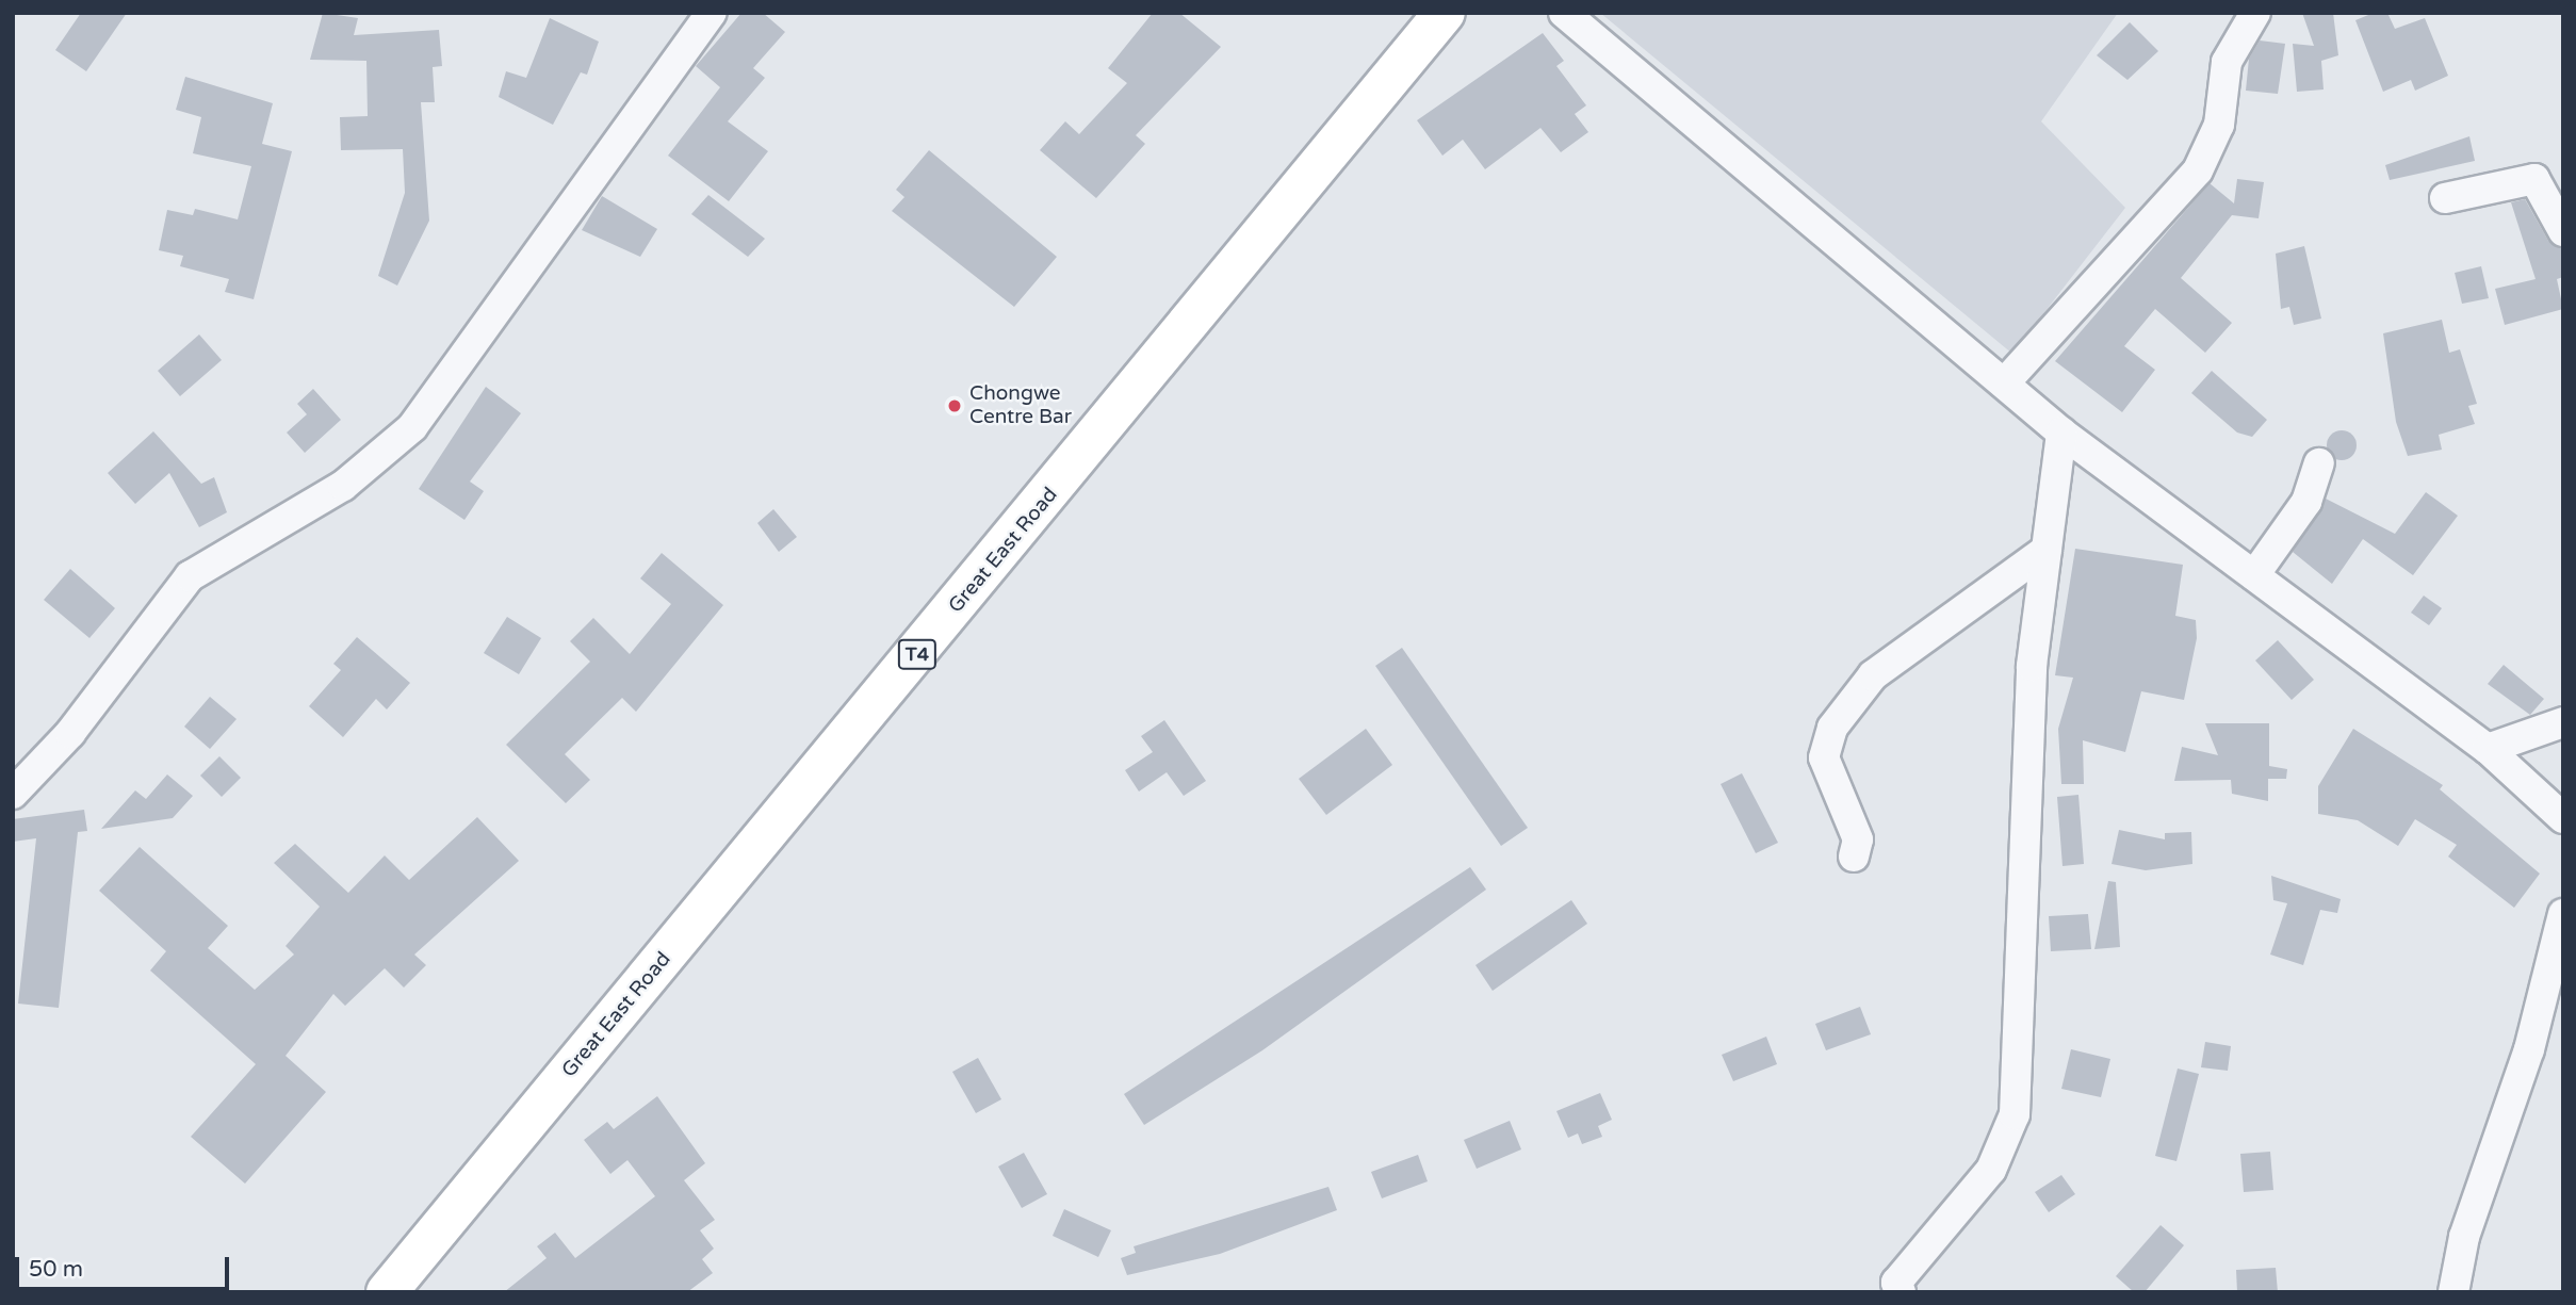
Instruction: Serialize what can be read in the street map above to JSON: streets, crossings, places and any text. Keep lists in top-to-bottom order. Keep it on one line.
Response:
{"streets":{"highway":["Great East Road","T4"]},"places":["Chongwe Centre Bar"],"scale_bar":"50 m"}
